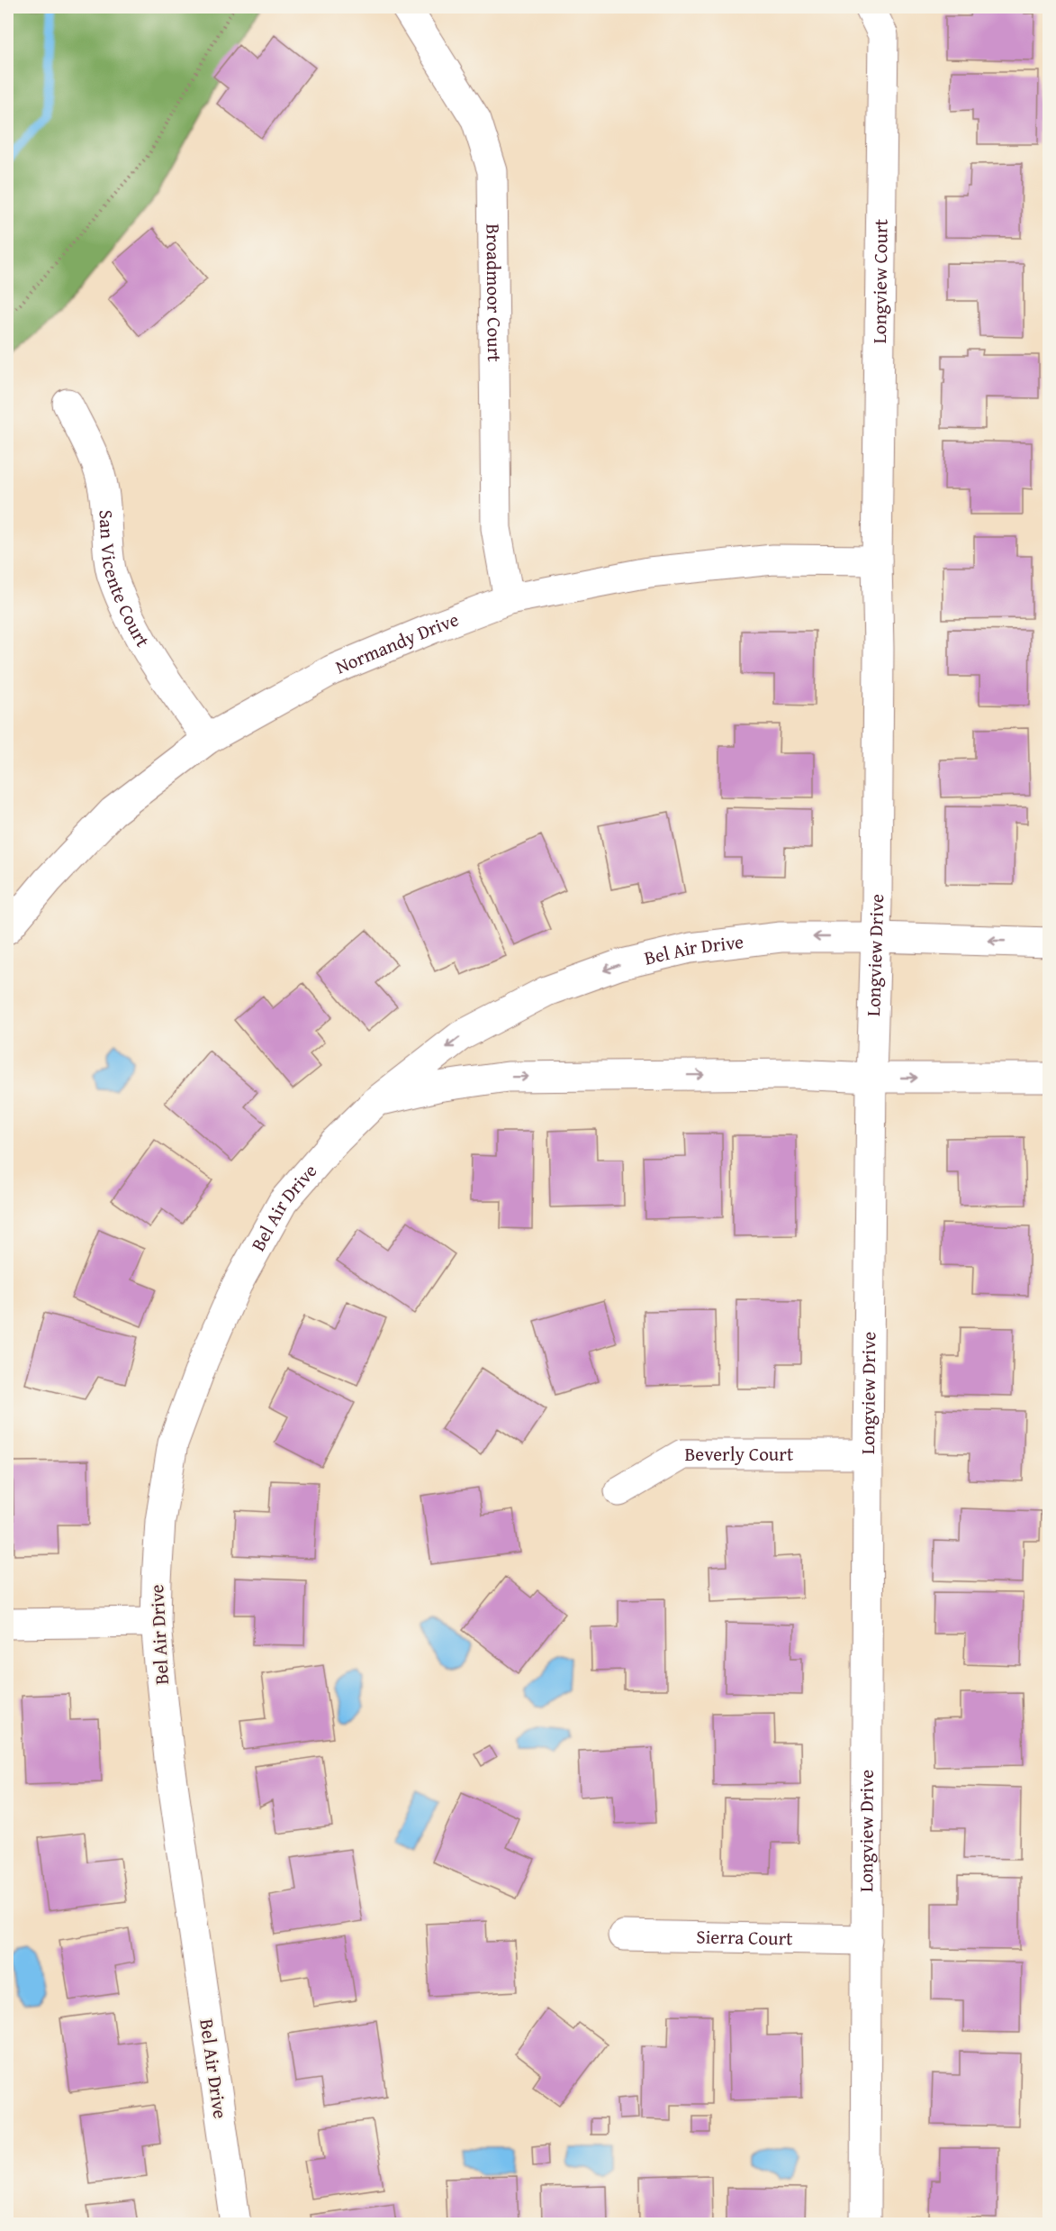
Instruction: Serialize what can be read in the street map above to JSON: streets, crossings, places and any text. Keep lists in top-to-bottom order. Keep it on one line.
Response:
{"streets":{"street":["Longview Court","Broadmoor Court","San Vicente Court","Normandy Drive","Bel Air Drive","Longview Drive","Beverly Court","Sierra Court"]},"crossings":[["Longview Court","Normandy Drive"],["Longview Court","Longview Drive"],["Broadmoor Court","Normandy Drive"],["San Vicente Court","Normandy Drive"],["Normandy Drive","Longview Drive"],["Bel Air Drive","Longview Drive"],["Longview Drive","Beverly Court"],["Longview Drive","Sierra Court"]]}
